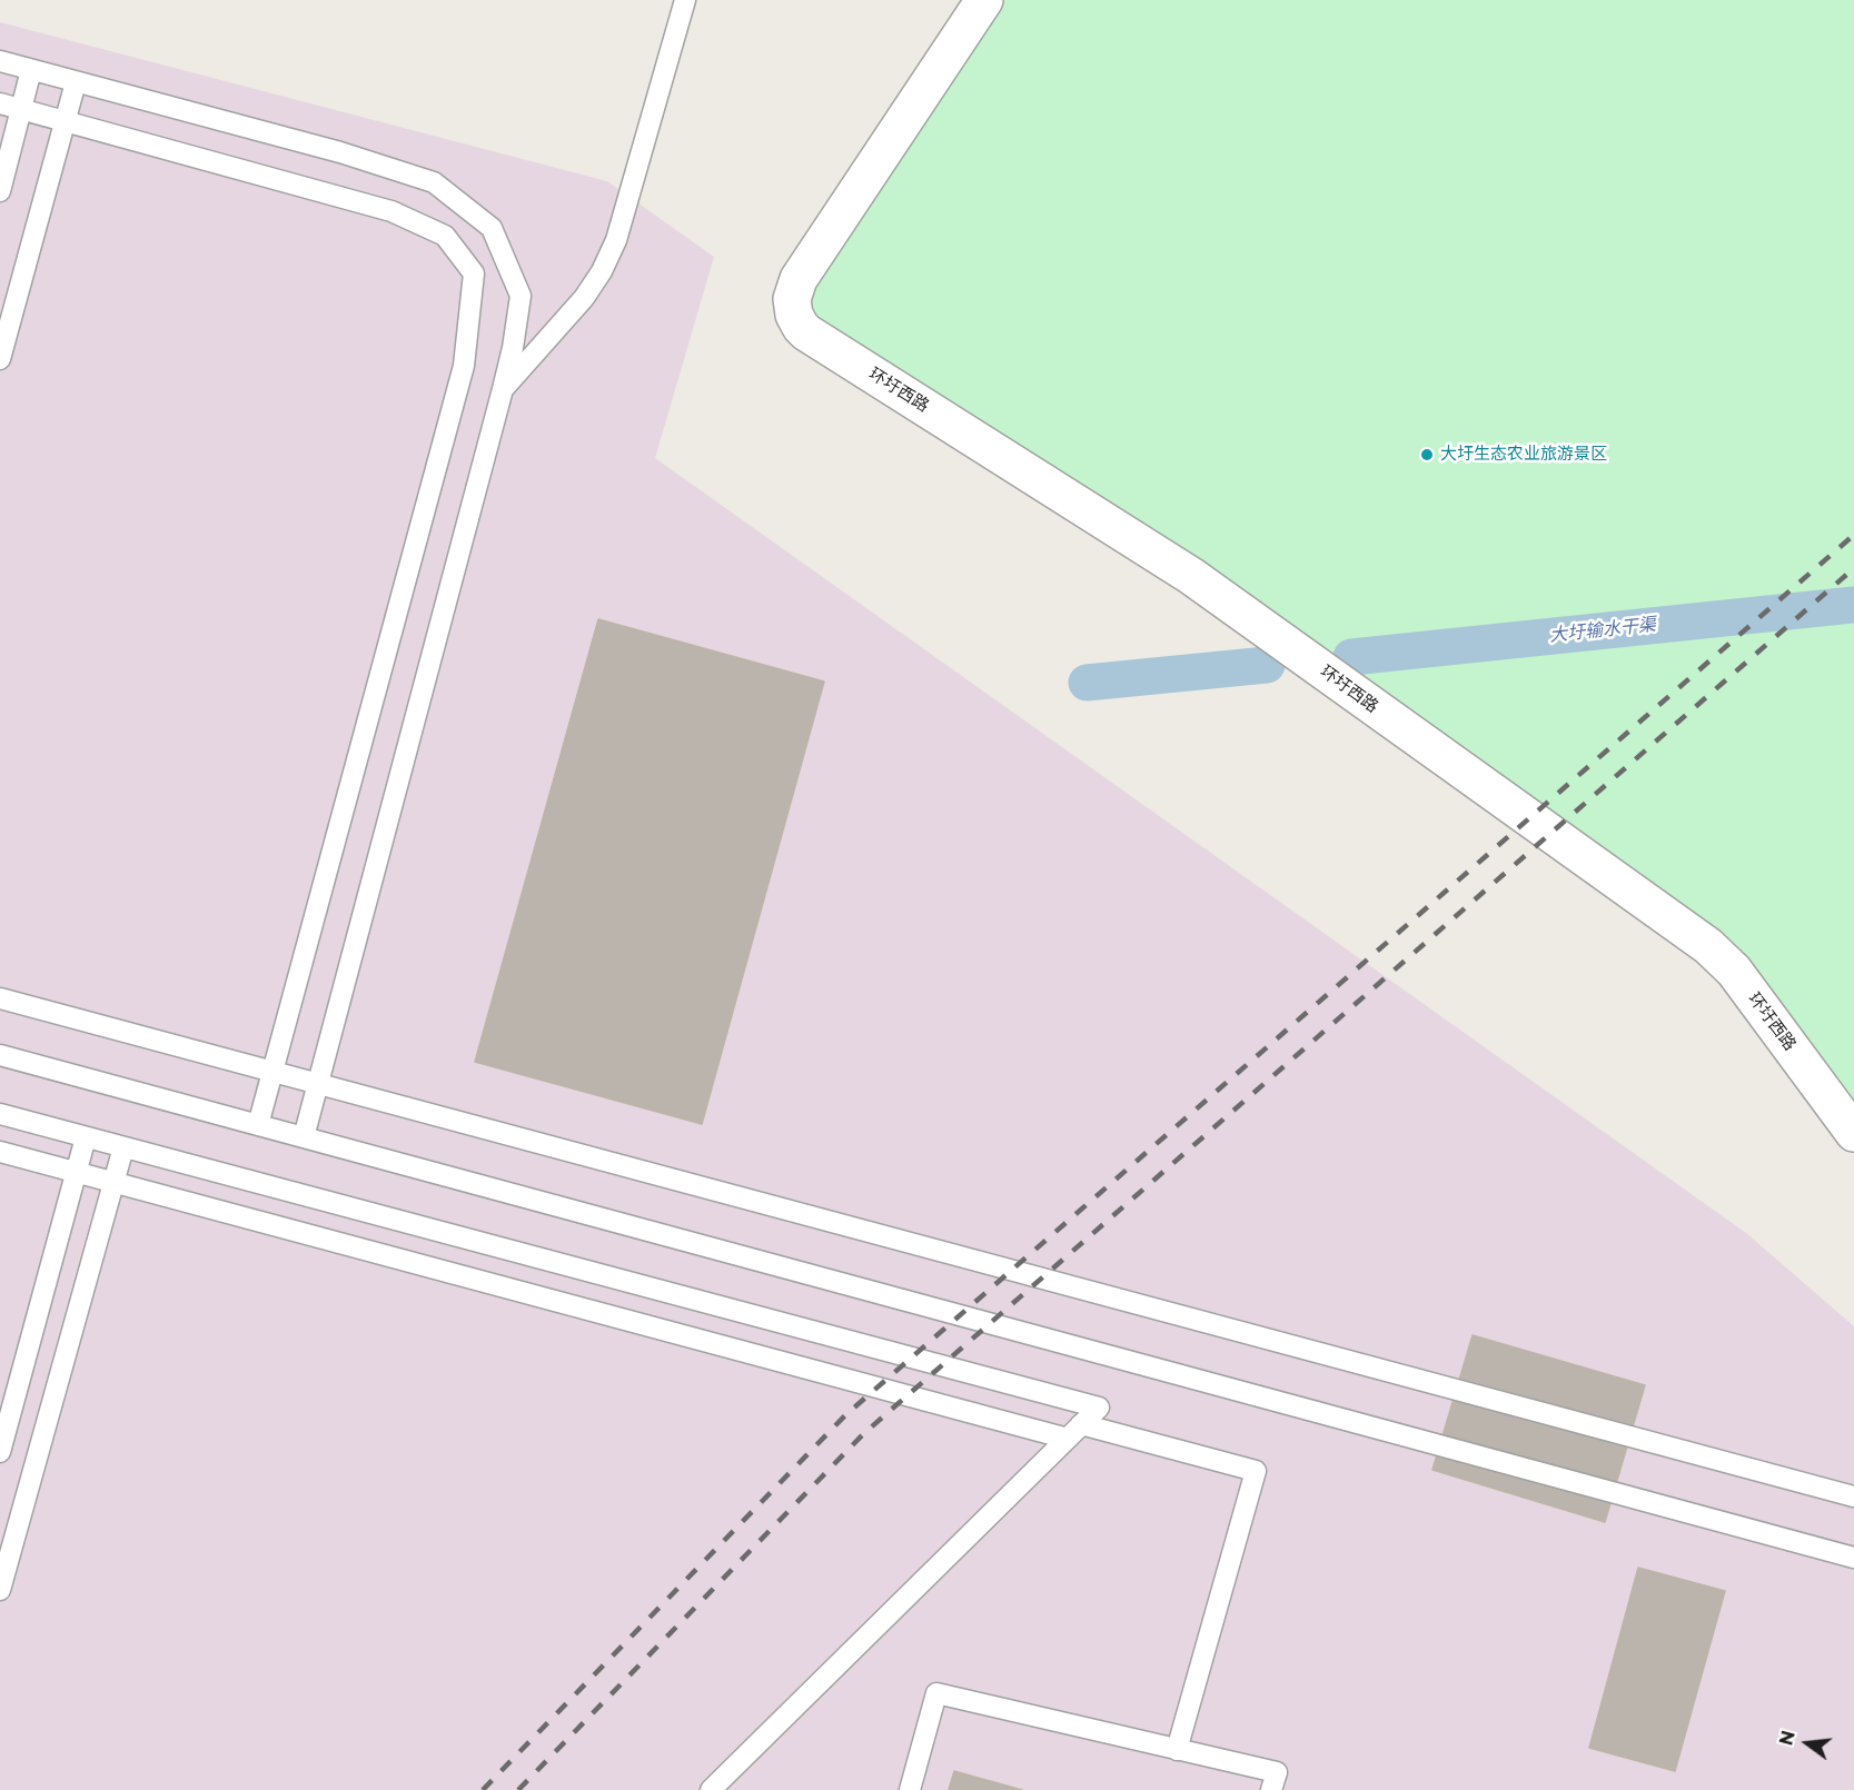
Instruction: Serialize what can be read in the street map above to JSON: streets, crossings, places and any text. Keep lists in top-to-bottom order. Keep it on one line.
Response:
{"streets":{"street":["环圩西路"]},"water":["大圩输水干渠"],"places":["大圩生态农业旅游景区"],"north":"left"}
